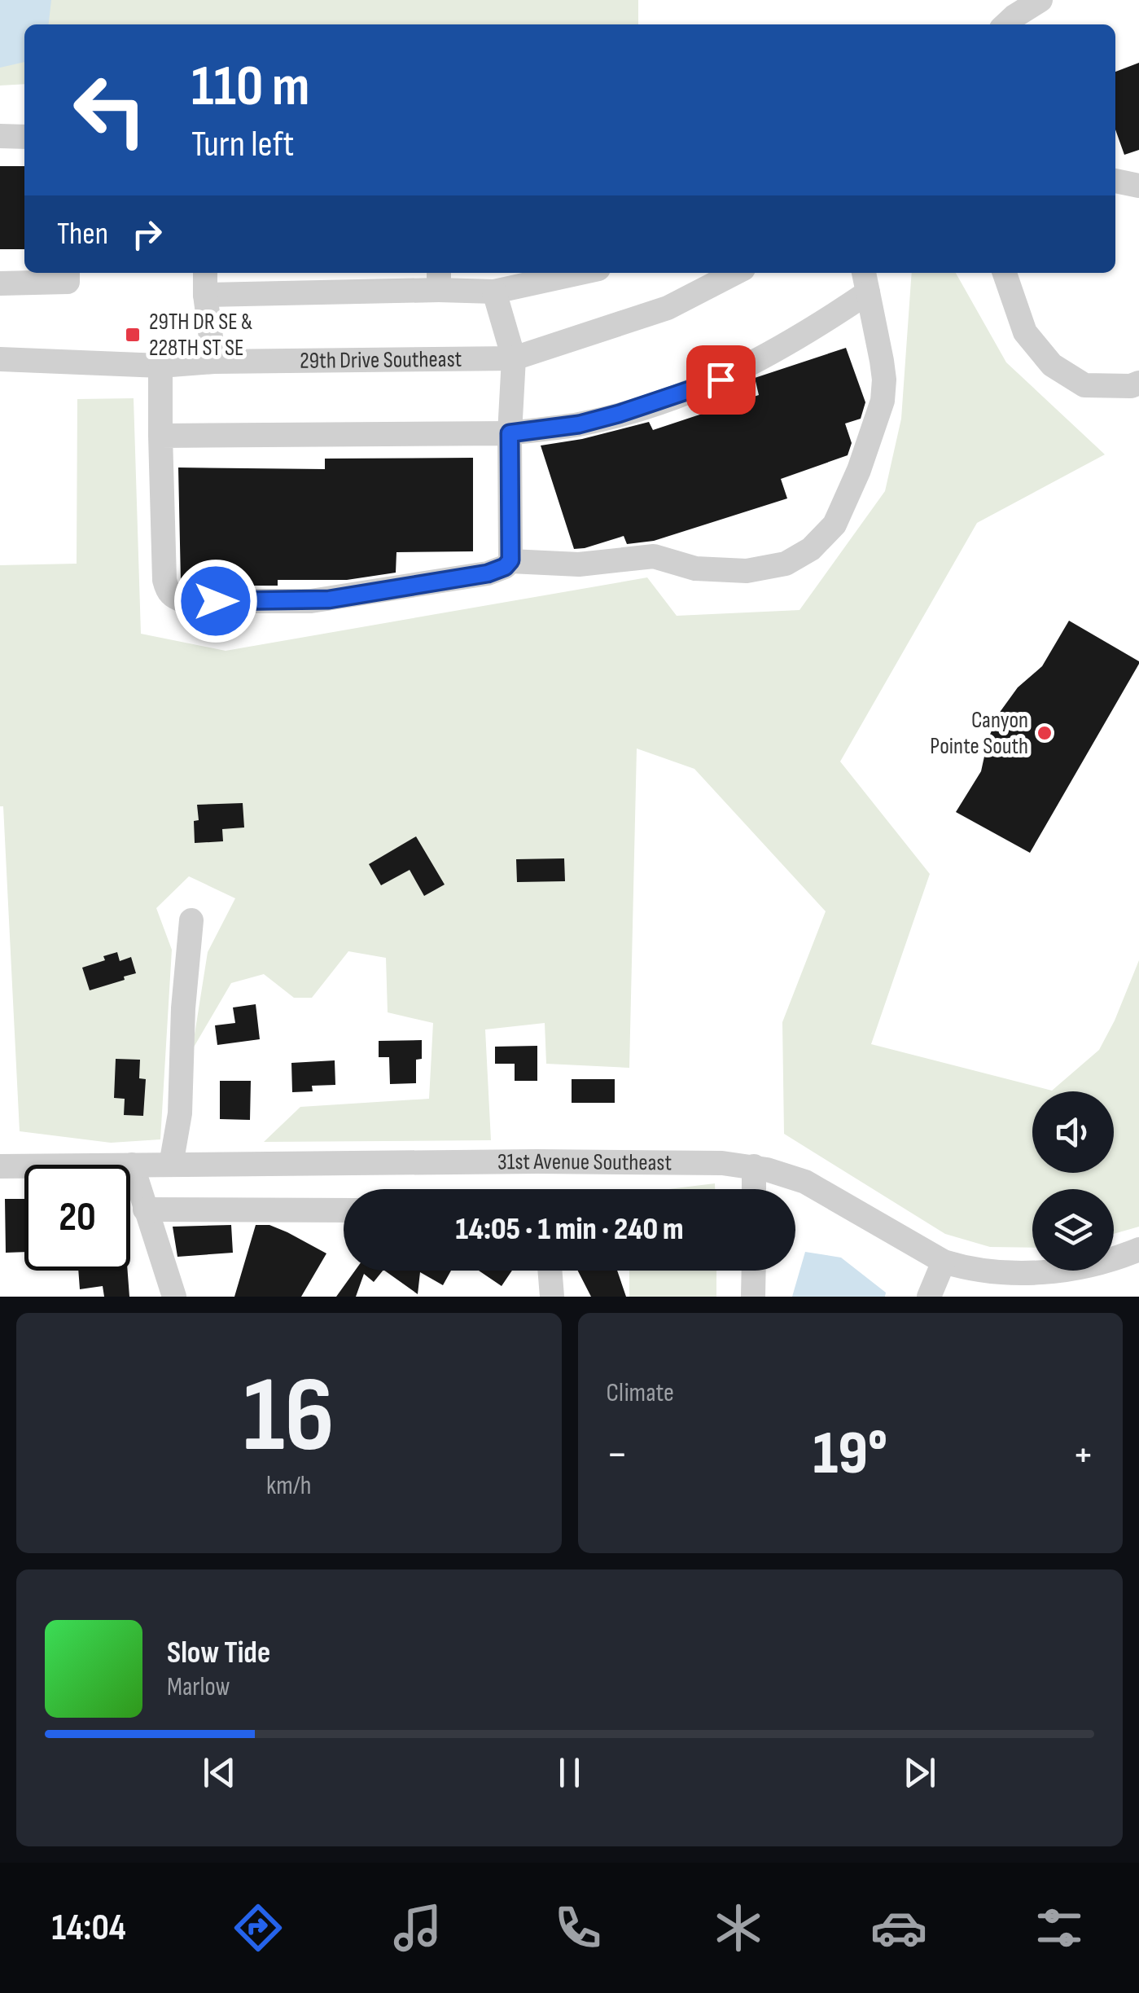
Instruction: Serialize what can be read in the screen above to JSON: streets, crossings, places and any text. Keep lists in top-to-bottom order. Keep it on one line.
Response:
{"streets":{"street":["29th Drive Southeast","31st Avenue Southeast"]},"places":{"transit":["29TH DR SE & 228TH ST SE"],"other":["Canyon Pointe South"]},"page":{"turn":["110 m","Turn left"],"then":"Then","limit":"20","trip":"14:05 · 1 min · 240 m","tile":[["16","km/h"],"Climate"],"heat":["−","19°","+"],"song":["Slow Tide","Marlow"],"tabs":"14:04"}}
